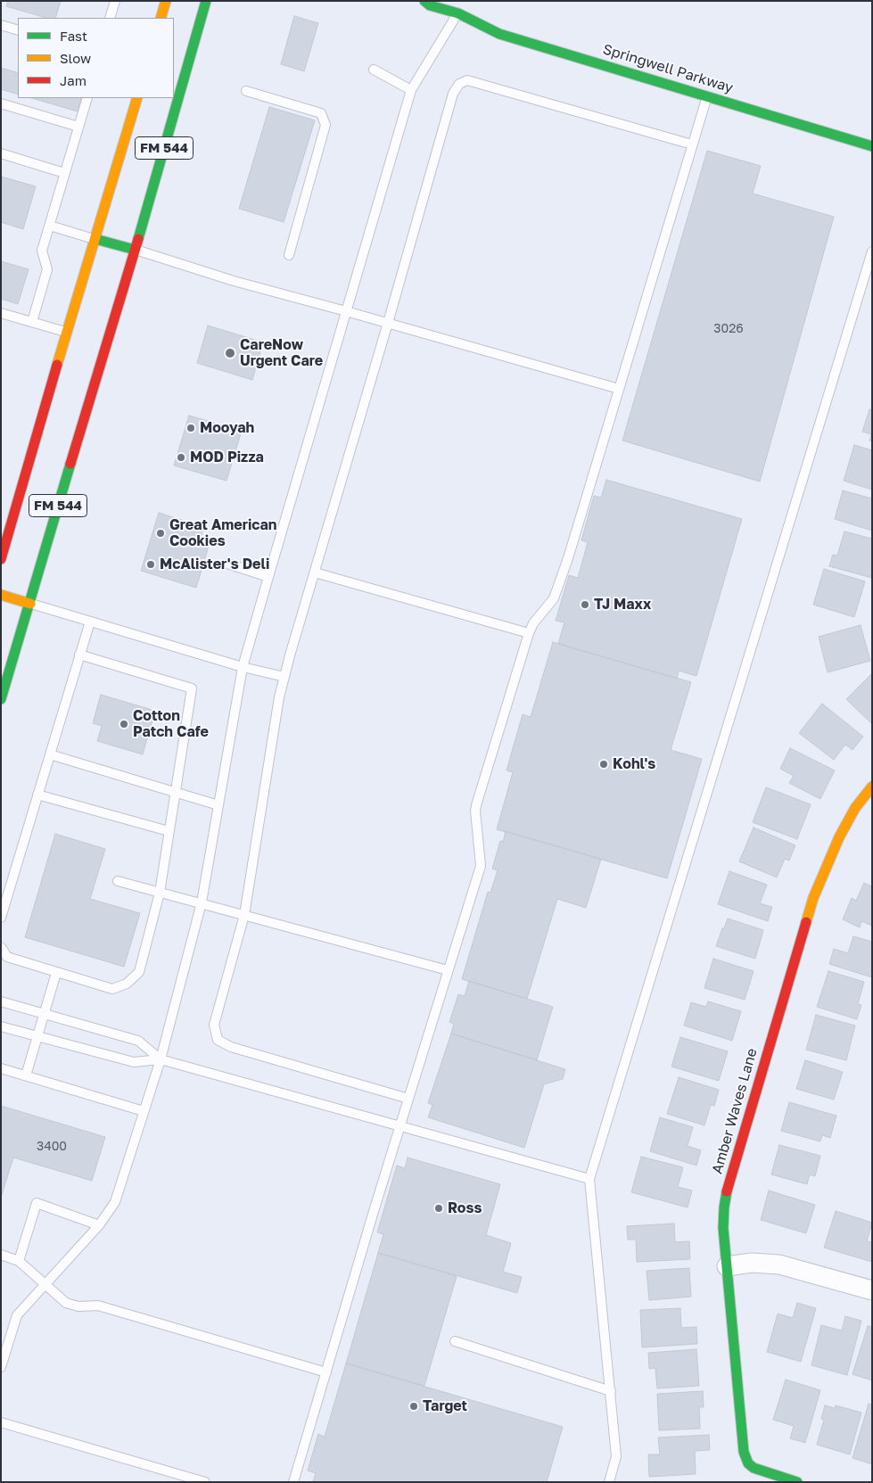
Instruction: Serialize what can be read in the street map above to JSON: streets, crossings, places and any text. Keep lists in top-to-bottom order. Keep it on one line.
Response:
{"streets":{"main road":["Springwell Parkway","FM 544","Amber Waves Lane"]},"places":["CareNow Urgent Care","Mooyah","MOD Pizza","Great American Cookies","McAlister's Deli","TJ Maxx","Cotton Patch Cafe","Kohl's","Ross","Target"],"house_numbers":["3026","3400"],"legend":["Fast","Slow","Jam"]}
